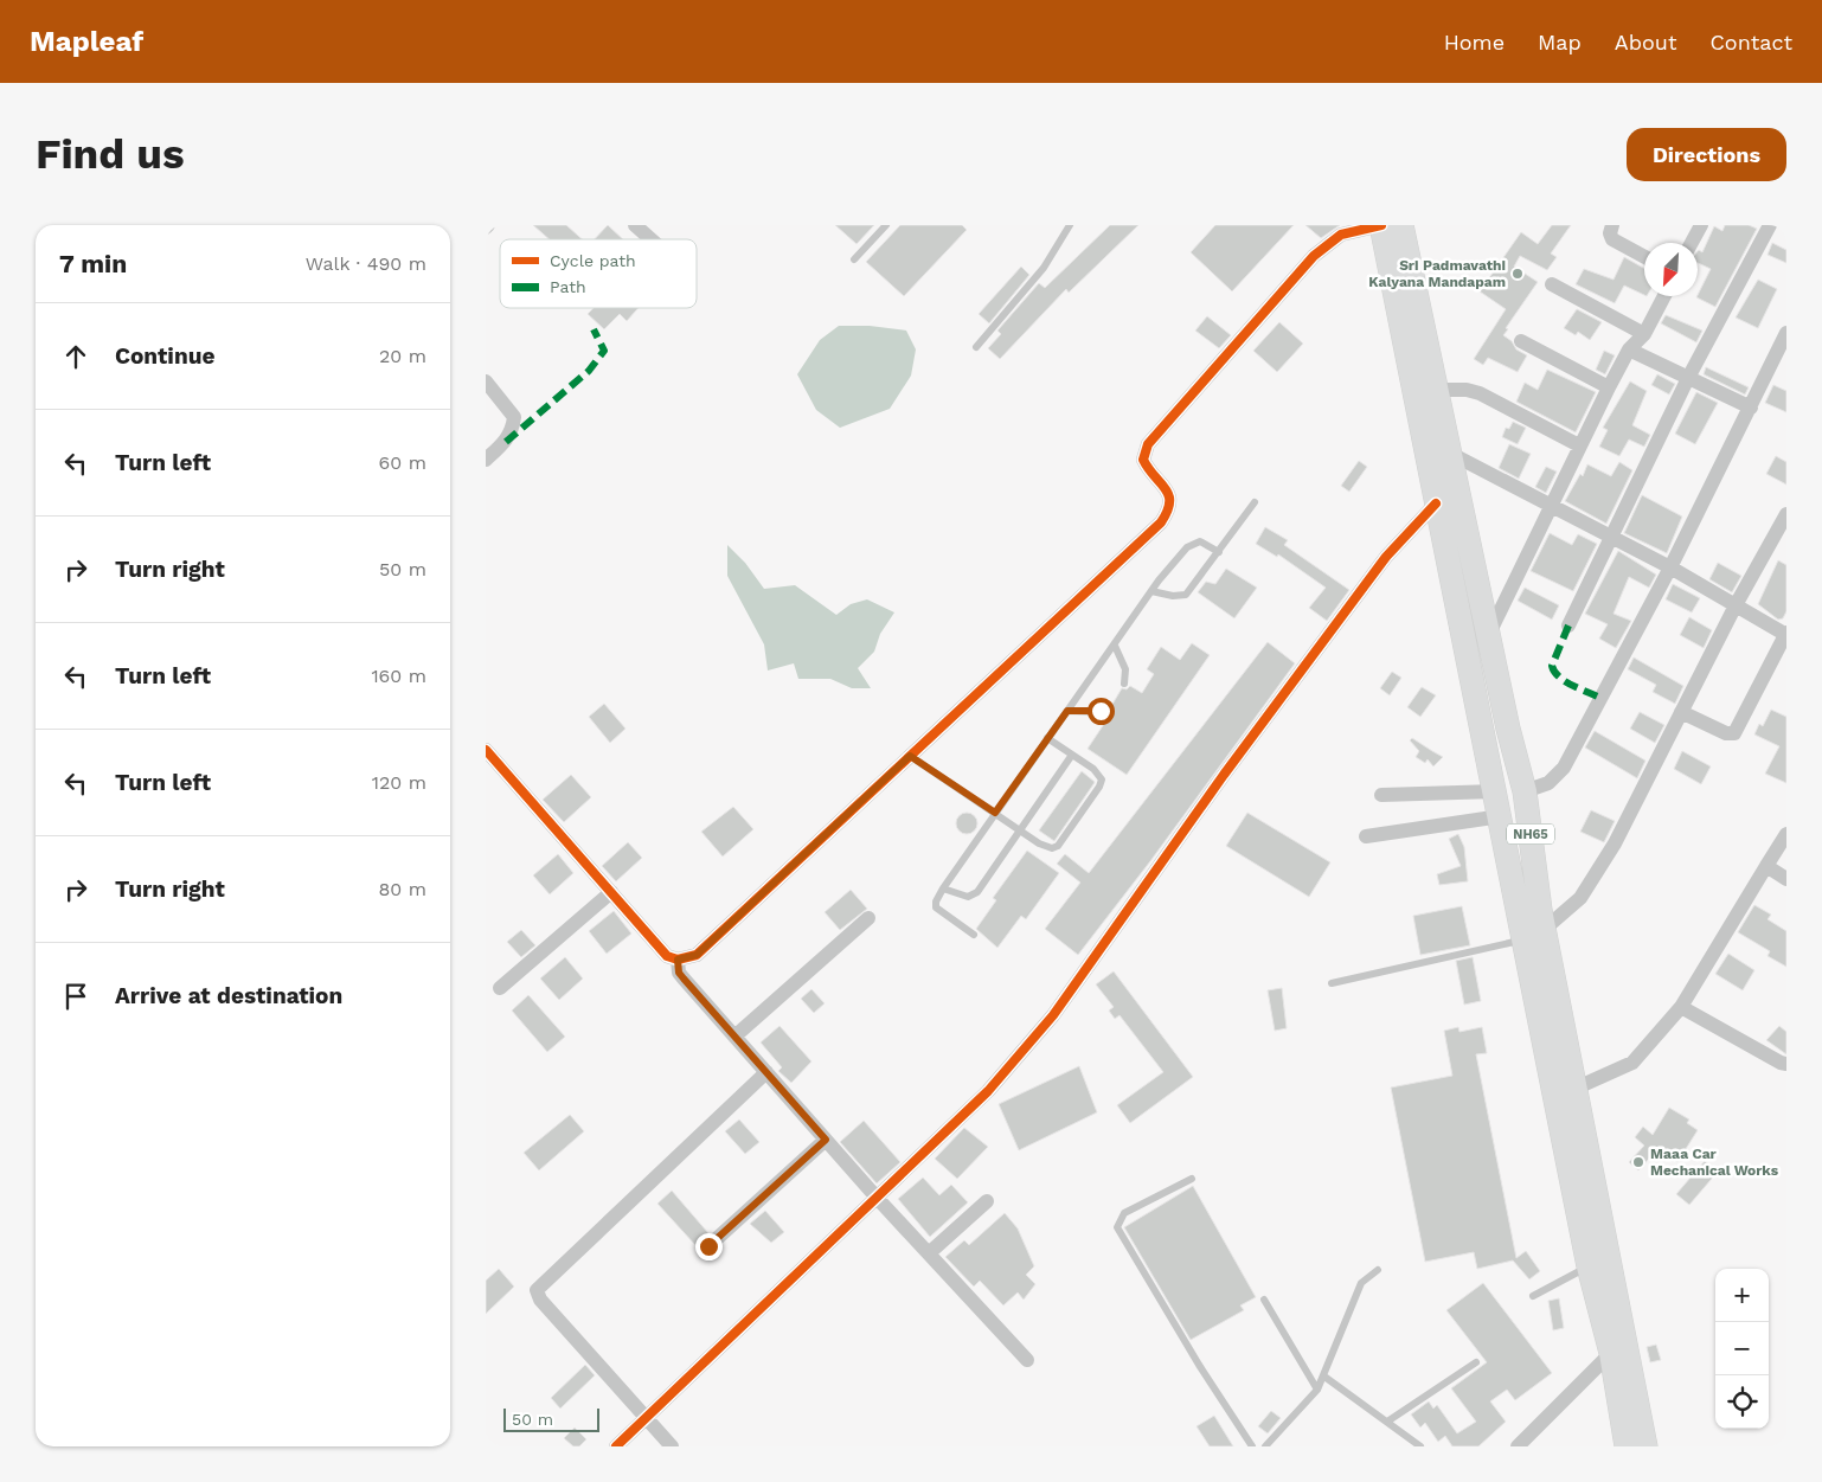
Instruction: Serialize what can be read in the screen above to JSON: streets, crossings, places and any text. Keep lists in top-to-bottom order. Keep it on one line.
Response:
{"streets":{"highway":["NH65"]},"places":["Sri Padmavathi Kalyana Mandapam","Maaa Car Mechanical Works"],"legend":["Cycle path","Path"],"scale_bar":"50 m","north":"bottom left","page":{"header":"Mapleaf","nav":["Home","Map","About","Contact"],"buttons":"Directions","title":"Find us","heading":["7 min","Walk · 490 m"],"list":[["Continue","20 m"],["Turn left","60 m"],["Turn right","50 m"],["Turn left","160 m"],["Turn left","120 m"],["Turn right","80 m"],"Arrive at destination"],"map_buttons":["+","−"],"scale":"50 m"}}
